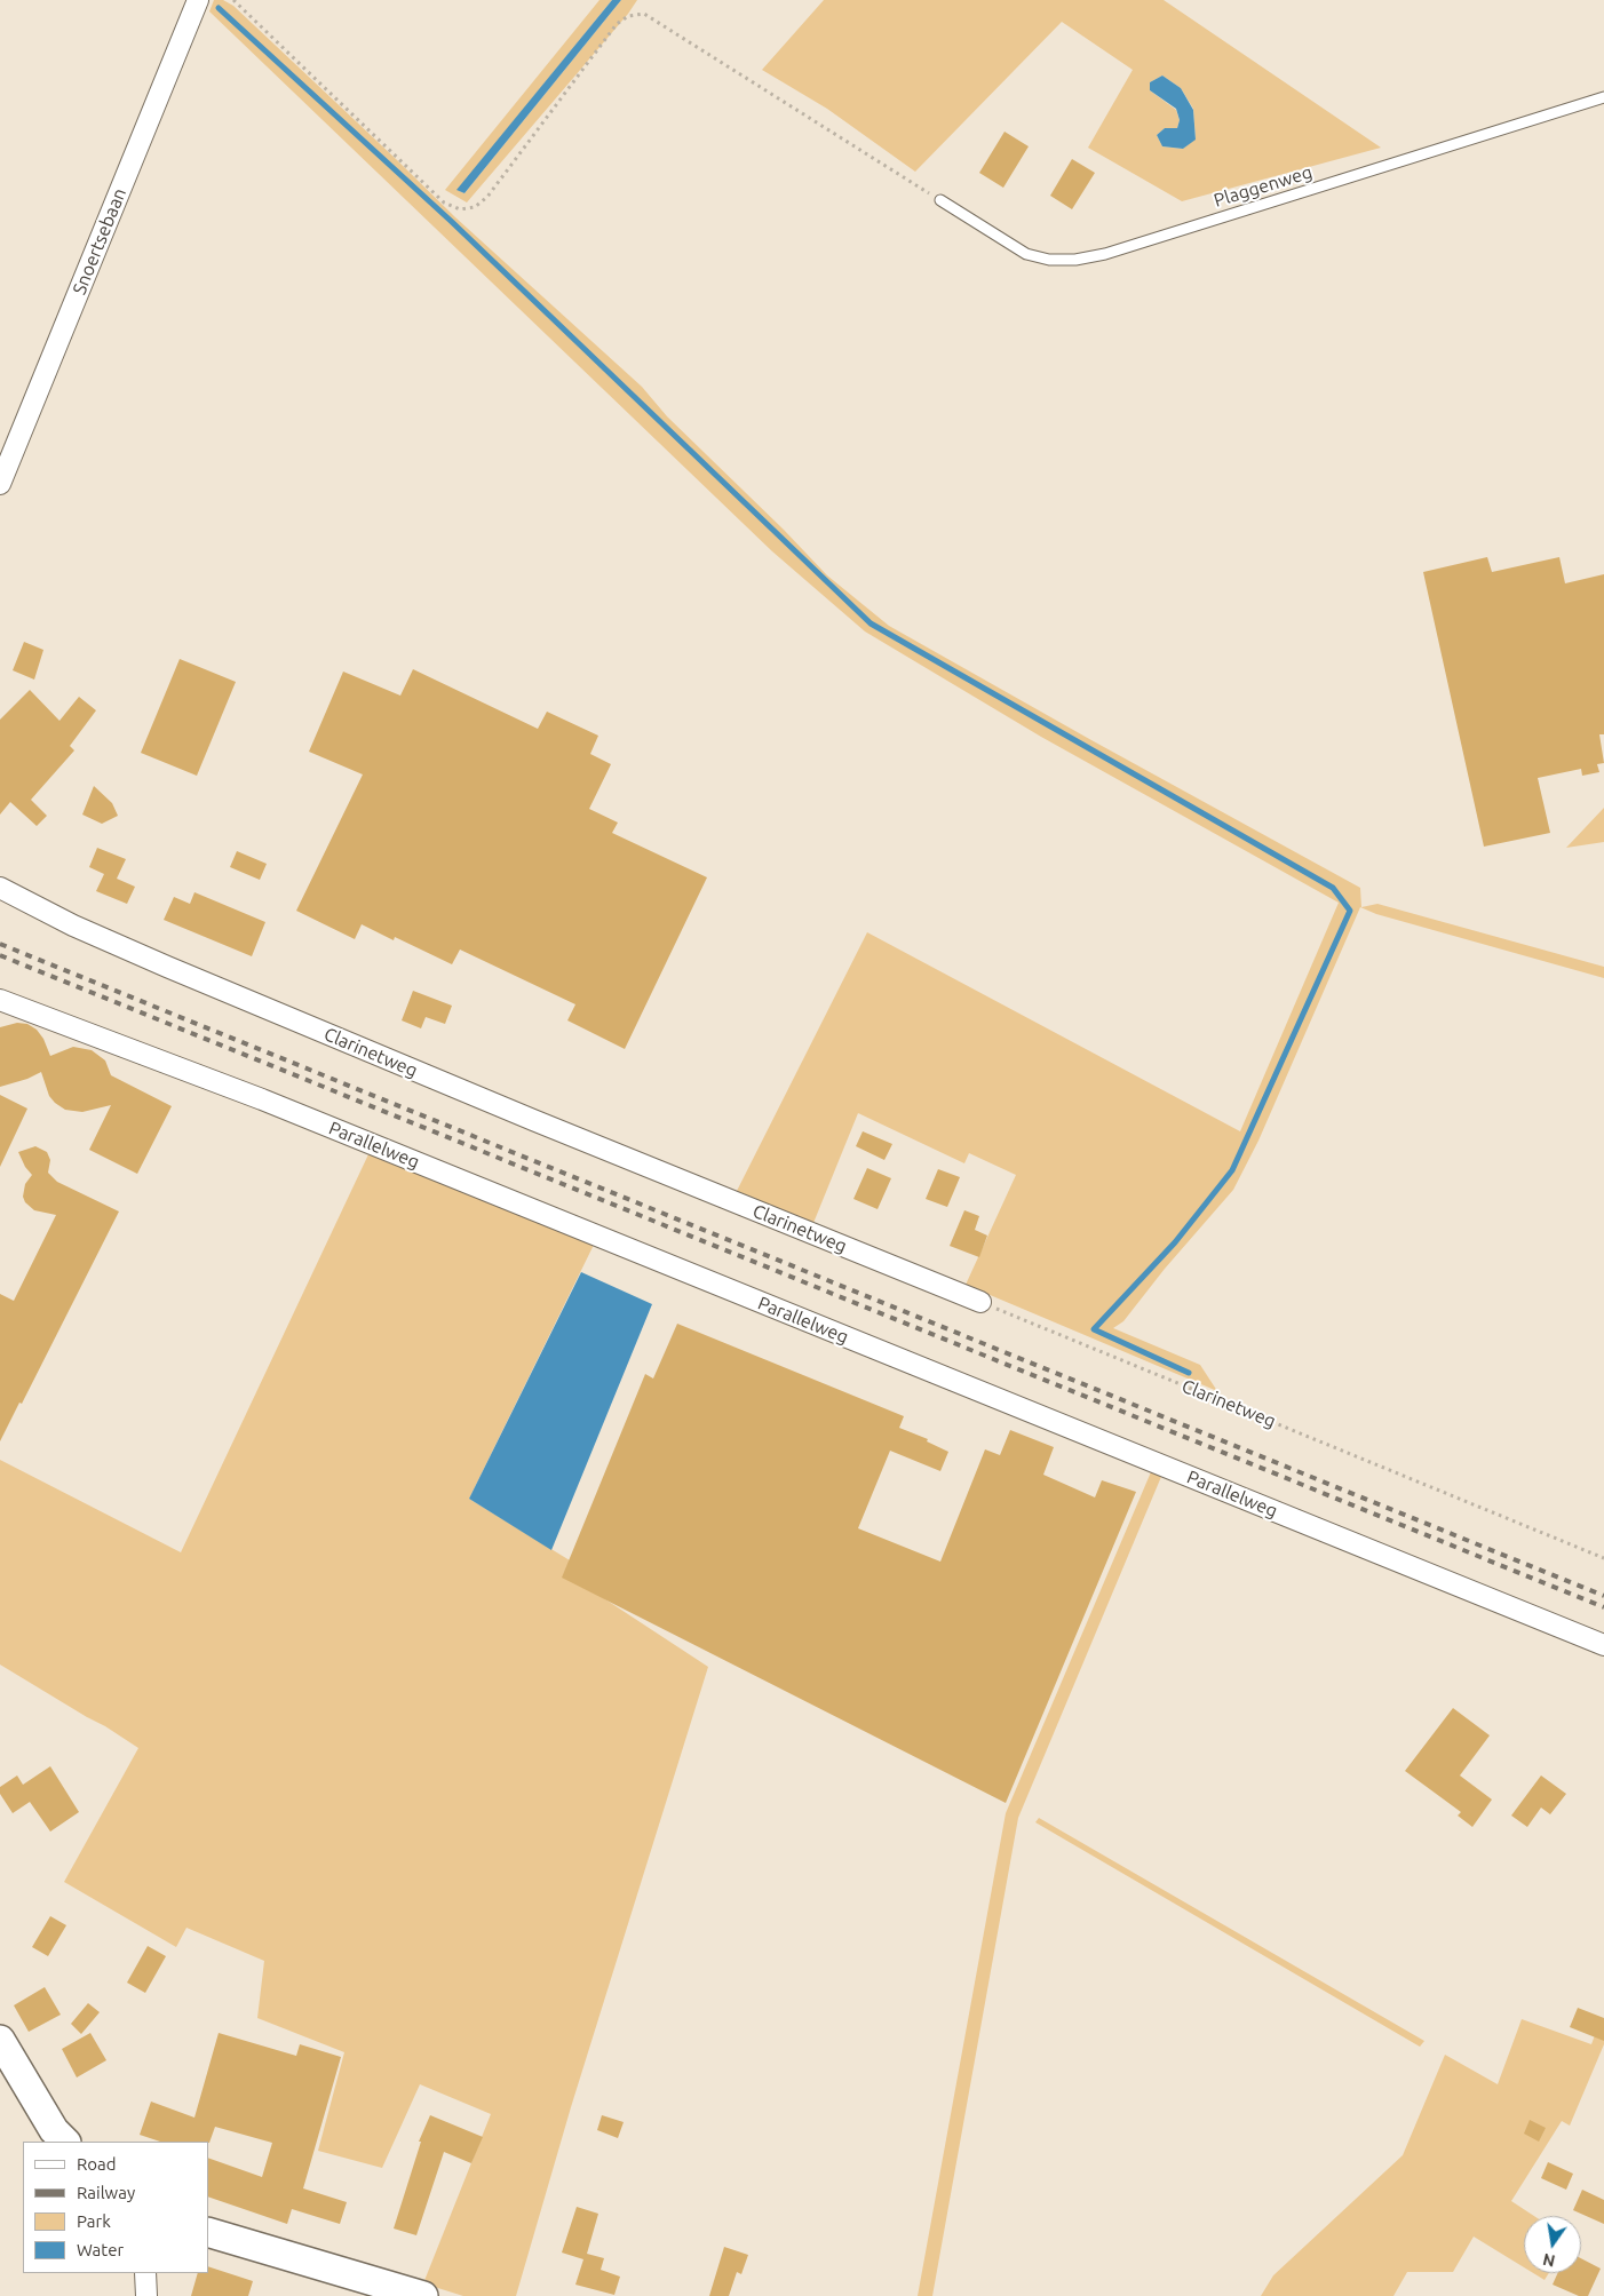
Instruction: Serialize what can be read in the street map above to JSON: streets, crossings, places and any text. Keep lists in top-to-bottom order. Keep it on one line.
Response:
{"streets":{"street":["Snoertsebaan","Clarinetweg","Parallelweg"],"lane":["Plaggenweg"]},"legend":["Road","Railway","Park","Water"],"north":"bottom"}
